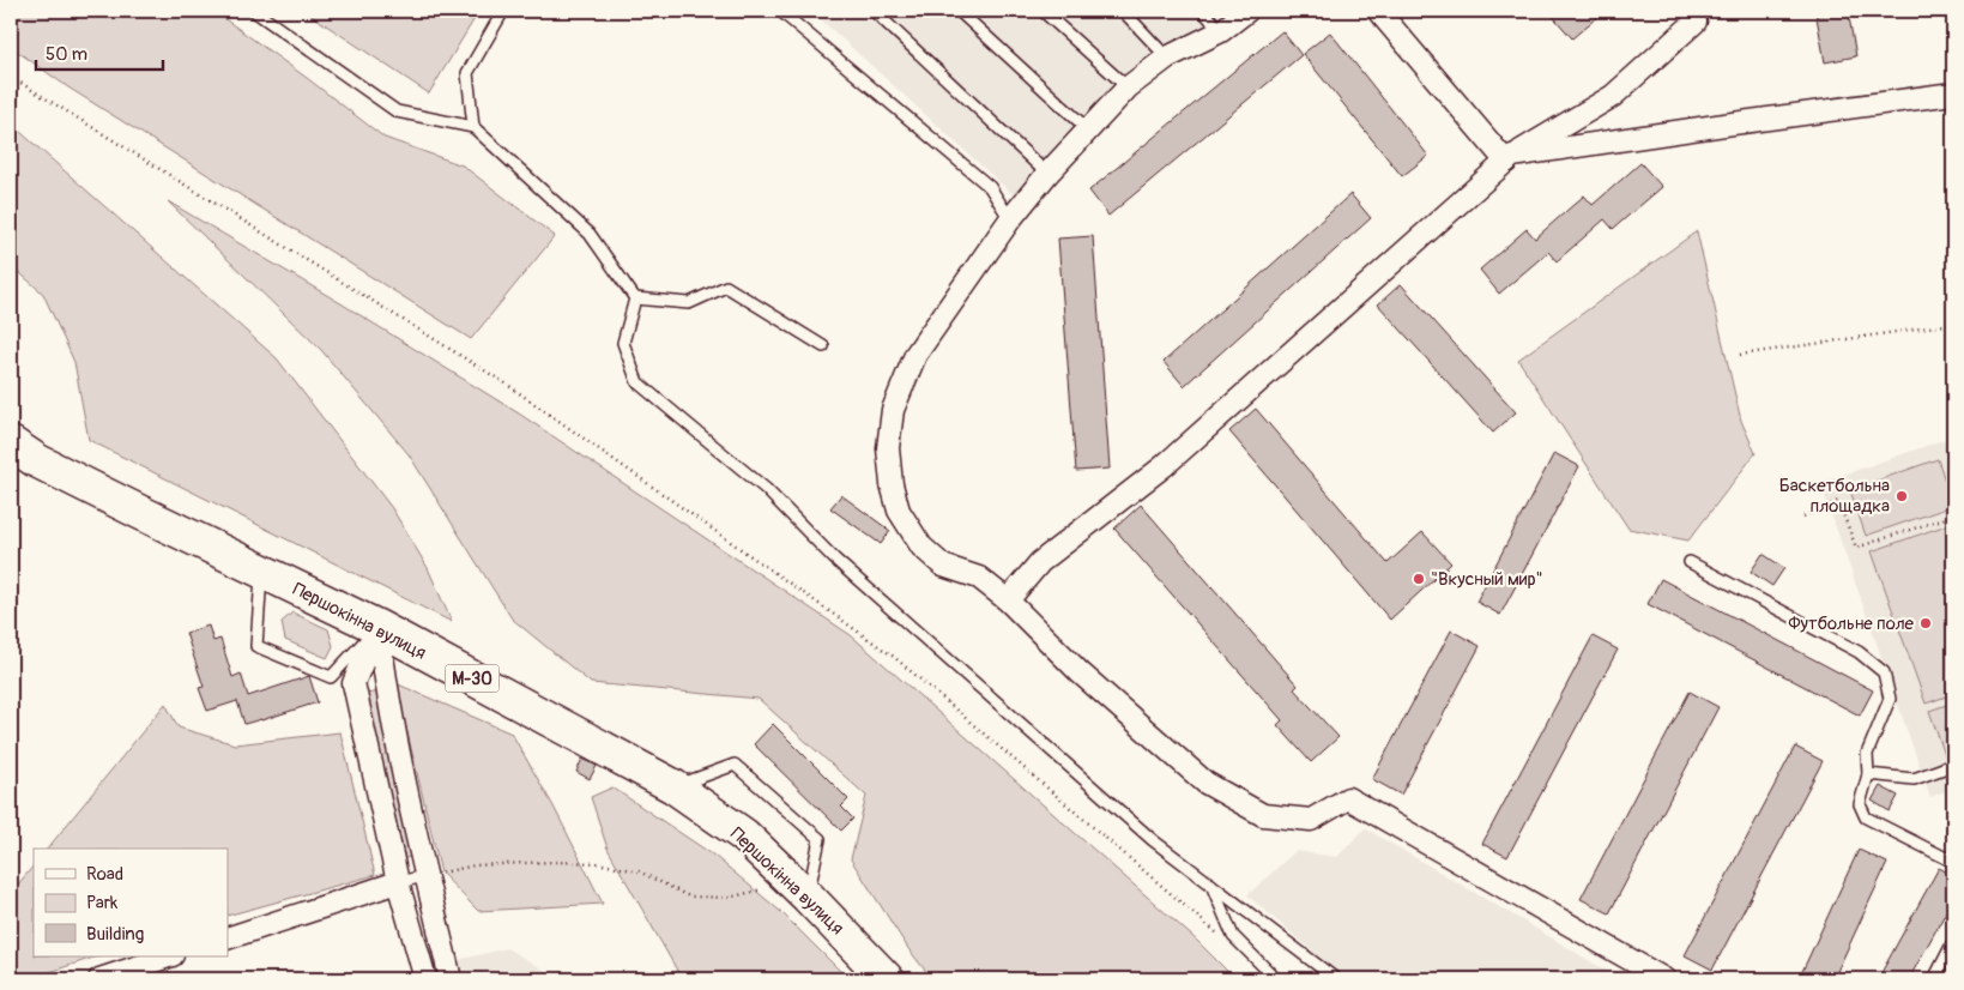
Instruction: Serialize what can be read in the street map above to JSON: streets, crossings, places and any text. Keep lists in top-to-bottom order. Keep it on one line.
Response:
{"streets":{"highway":["Першокінна вулиця","М-30"]},"places":["Баскетбольна площадка","\"Вкусный мир\"","Футбольне поле"],"legend":["Road","Park","Building"],"scale_bar":"50 m"}
